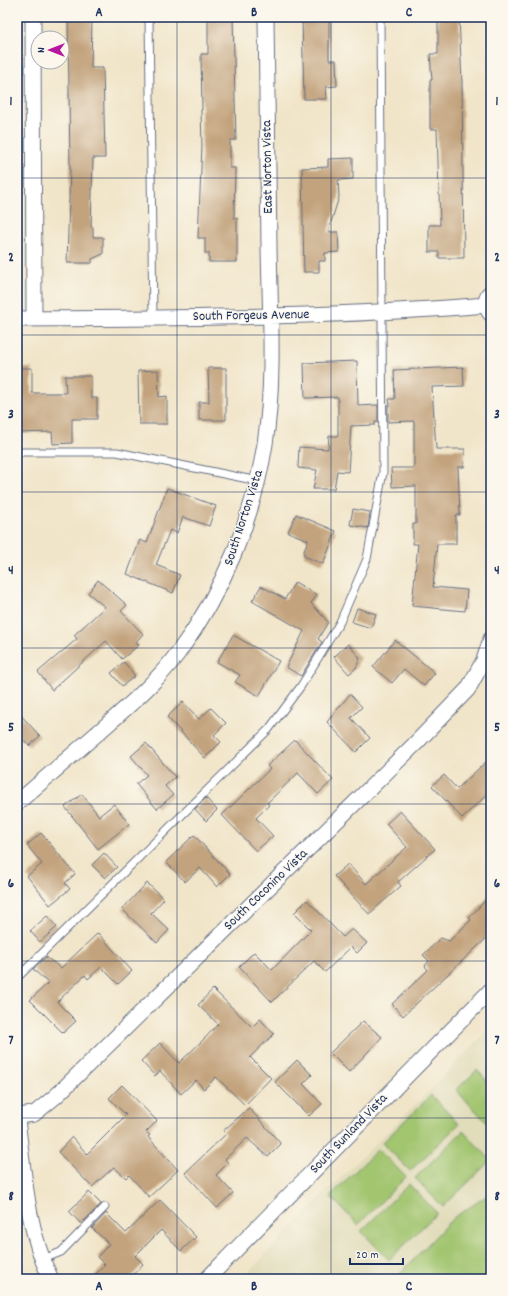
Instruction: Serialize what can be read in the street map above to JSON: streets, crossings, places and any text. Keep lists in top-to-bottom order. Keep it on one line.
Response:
{"streets":{"street":["East Norton Vista","South Forgeus Avenue","South Norton Vista","South Coconino Vista","South Sunland Vista"]},"crossings":[["East Norton Vista","South Forgeus Avenue"],["East Norton Vista","South Norton Vista"],["South Forgeus Avenue","South Norton Vista"]],"scale_bar":"20 m","north":"left","grid":{"columns":["A","B","C"],"rows":["1","2","3","4","5","6","7","8"]}}
